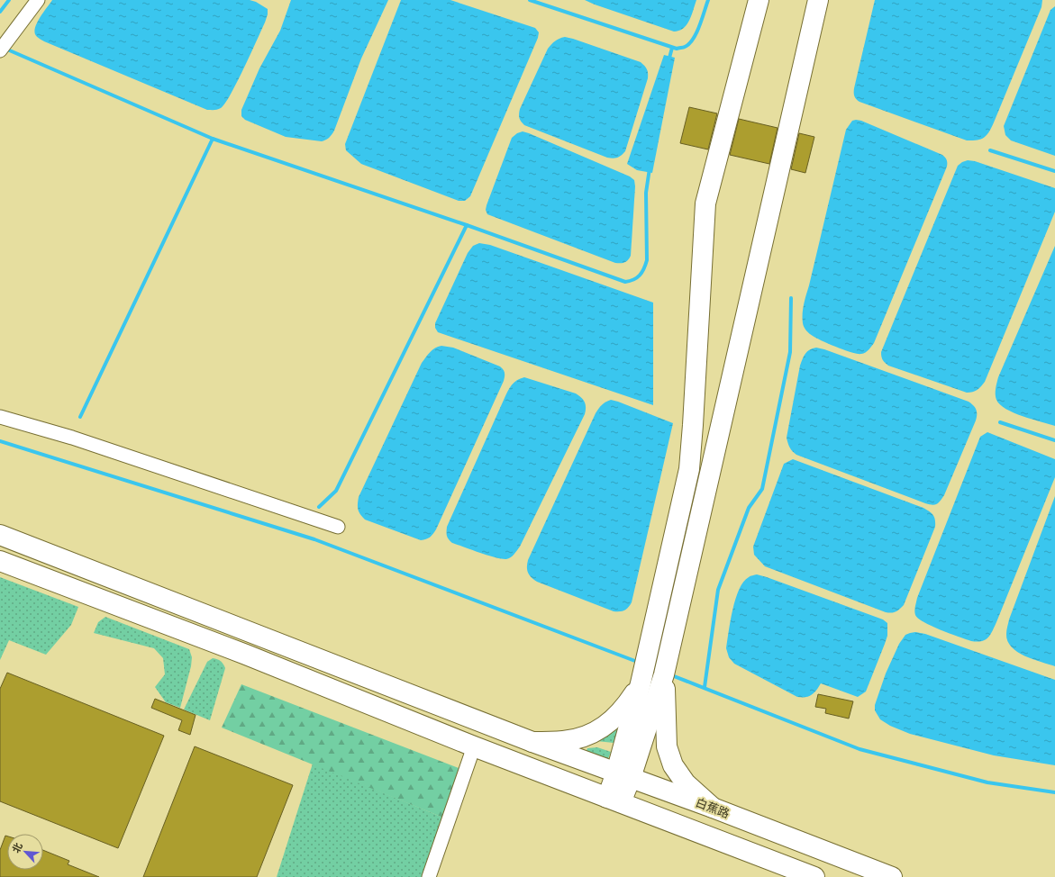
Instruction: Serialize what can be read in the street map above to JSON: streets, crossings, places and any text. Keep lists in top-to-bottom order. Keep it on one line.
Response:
{"streets":{"main road":["白蕉路"]},"north":"top left"}
